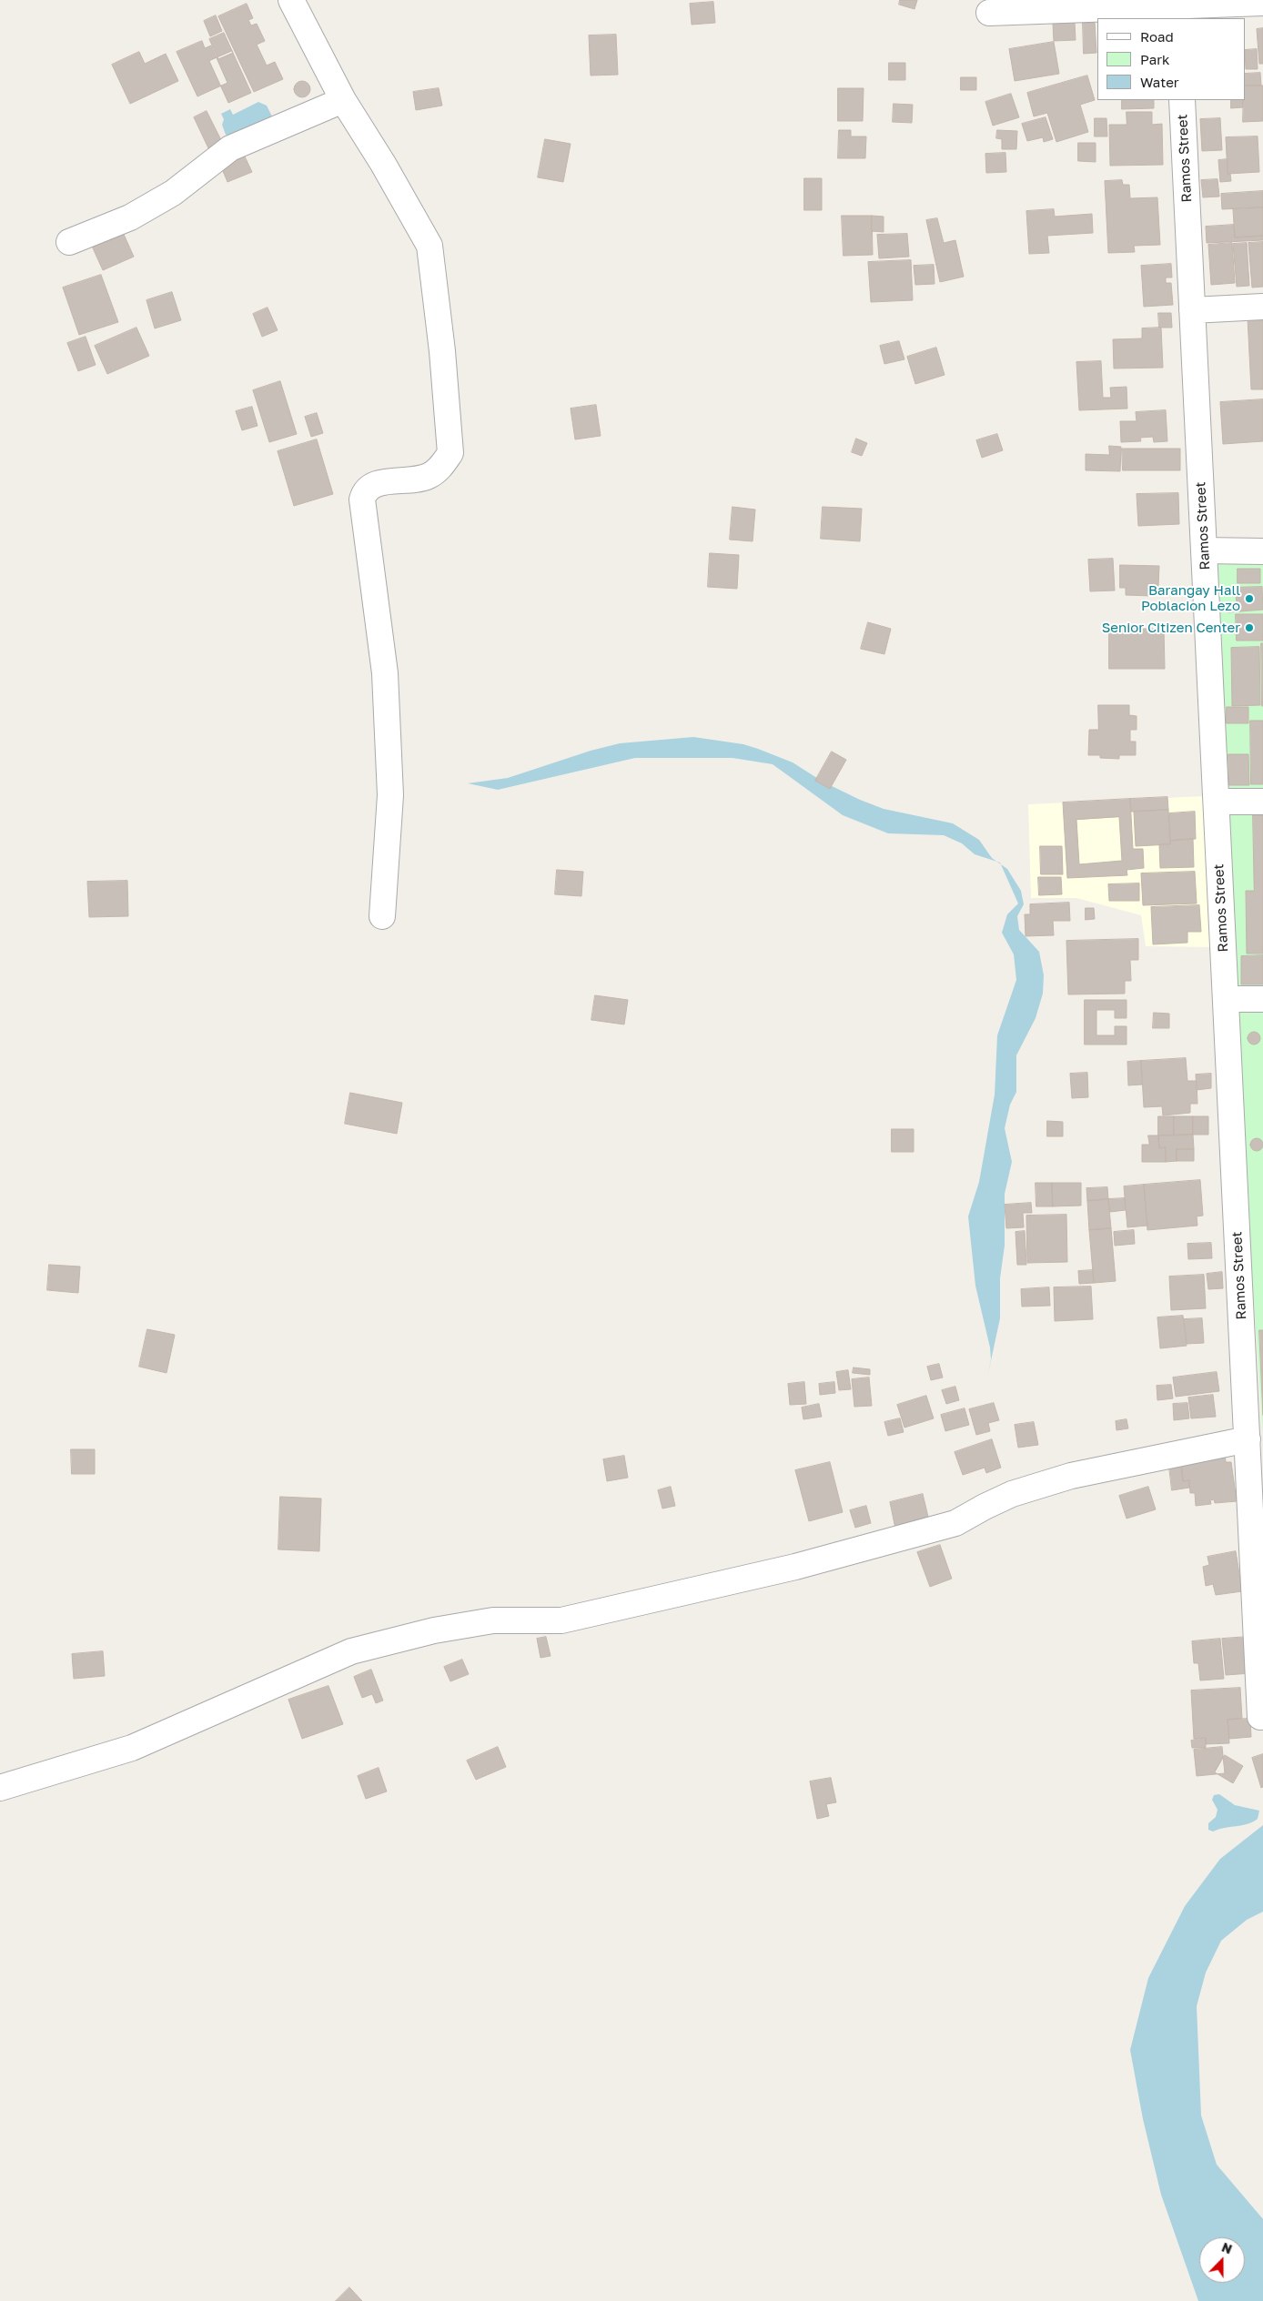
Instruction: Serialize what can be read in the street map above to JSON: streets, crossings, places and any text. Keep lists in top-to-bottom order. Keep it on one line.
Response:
{"streets":{"street":["Ramos Street"]},"places":["Barangay Hall Poblacion Lezo","Senior Citizen Center"],"legend":["Road","Park","Water"],"north":"top"}
